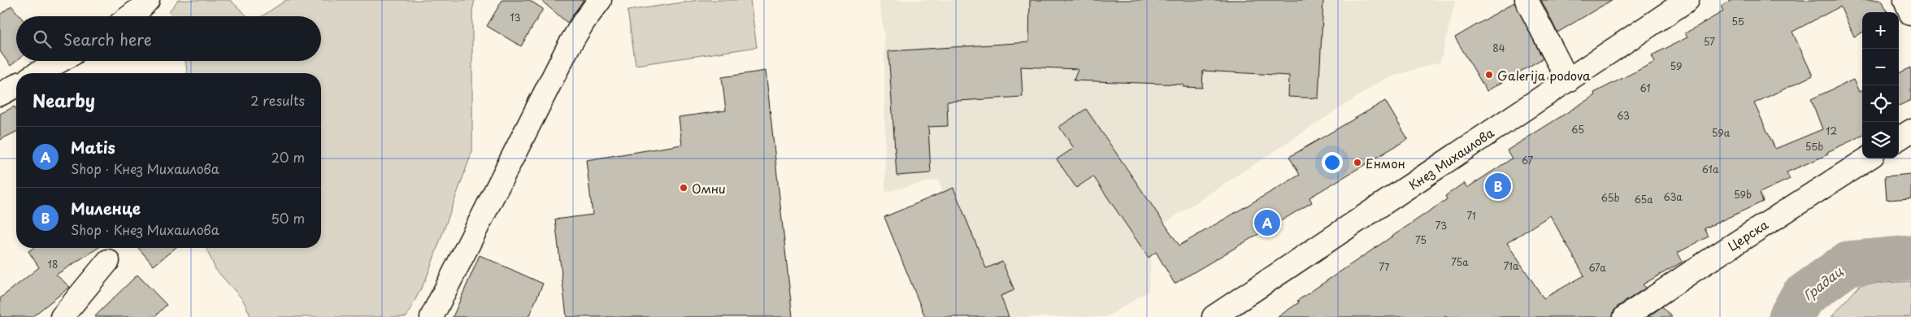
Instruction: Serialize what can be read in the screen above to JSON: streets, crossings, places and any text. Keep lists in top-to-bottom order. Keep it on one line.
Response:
{"streets":{"street":["Кнез Михаилова","Церска"]},"water":["Градац"],"places":["Galerija podova","Енмон","Омни"],"house_numbers":["13","55","57","84","59","61","63","65","12","59a","55b","67","61a","59b","63a","65b","65a","71","73","75","75a","18","71a","77","67a"],"page":{"map_buttons":["+","−"],"search":"Search here","heading":["Nearby","2 results"],"list":[{"mark":"A","name":"Matis","note":"Shop · Кнез Михаилова","value":"20 m"},{"mark":"B","name":"Миленце","note":"Shop · Кнез Михаилова","value":"50 m"}],"pins":["B","A"]}}
